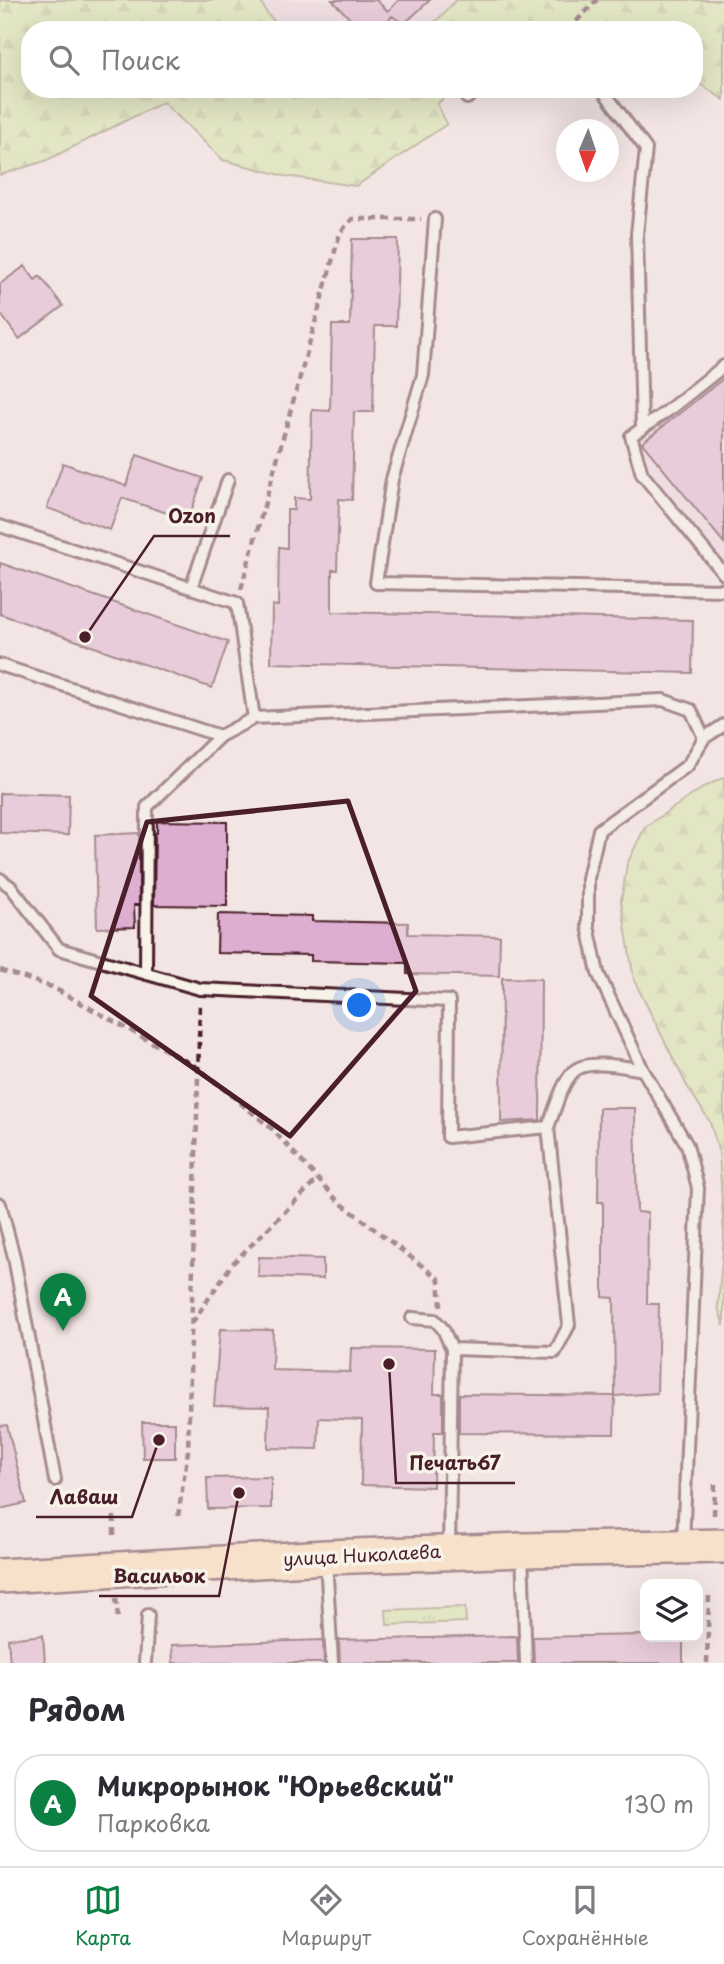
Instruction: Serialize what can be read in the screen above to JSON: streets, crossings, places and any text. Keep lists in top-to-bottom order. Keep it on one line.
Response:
{"streets":{"main road":["улица Николаева"]},"places":["Ozon","Печать67","Лаваш","Васильок"],"north":"bottom","page":{"search":"Поиск","pins":"A","heading":"Рядом","list":[{"mark":"A","name":"Микрорынок \"Юрьевский\"","note":"Парковка","value":"130 m"}],"nav":["Карта","Маршрут","Сохранённые"]}}
